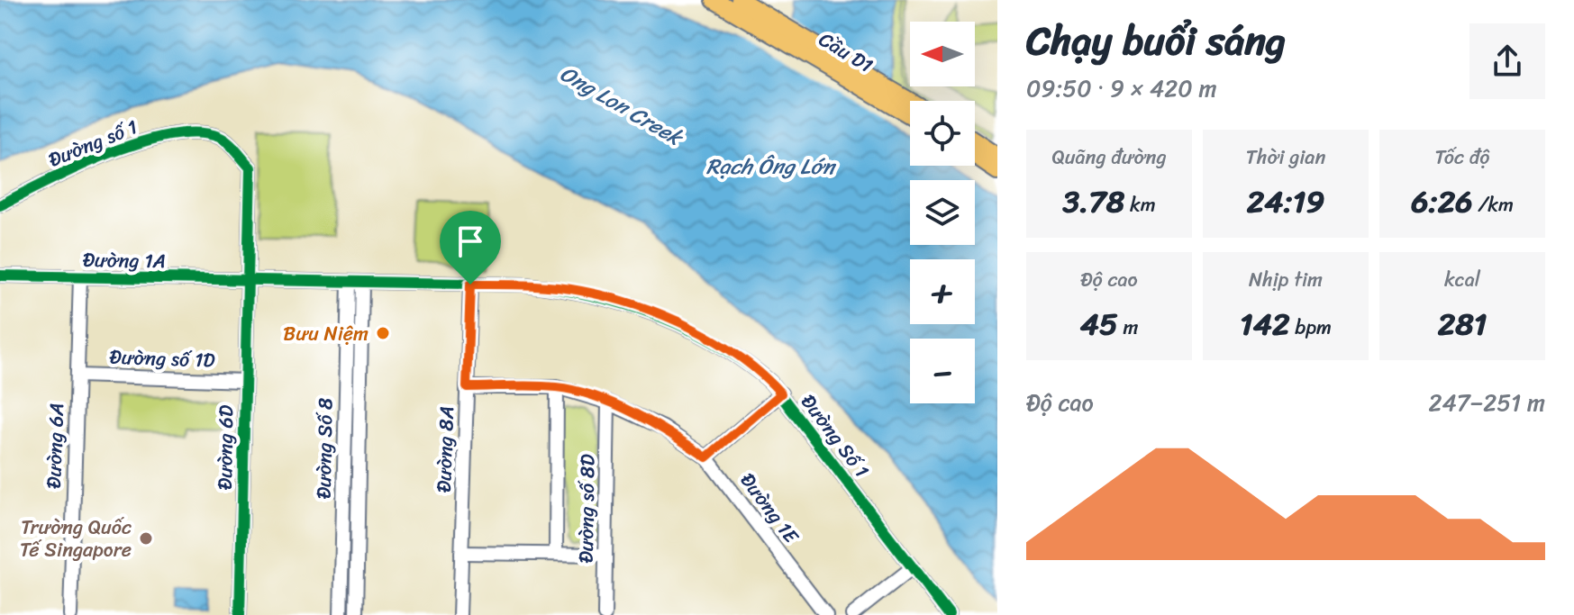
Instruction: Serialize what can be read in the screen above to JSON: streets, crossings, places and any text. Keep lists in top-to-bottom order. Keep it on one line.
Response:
{"streets":{"main road":["Cầu D1"],"street":["Đường số 1","Đường 1A","Đường số 1D","Đường Số 1","Đường 6A","Đường 6D","Đường Số 8","Đường 8A","Đường 1E","Đường số 8D"]},"crossings":[["Đường số 1","Đường 1A"],["Đường số 1","Đường 6D"],["Đường 1A","Đường 6A"],["Đường 1A","Đường 6D"],["Đường số 1D","Đường 6A"],["Đường số 1D","Đường 6D"],["Đường Số 1","Đường Số 8"],["Đường Số 1","Đường 8A"],["Đường 8A","Đường 1E"],["Đường 1E","Đường số 8D"]],"water":["Ong Lon Creek","Rạch Ông Lớn"],"places":["Bưu Niệm","Trường Quốc Tế Singapore"],"north":"left","page":{"heading":["Chạy buổi sáng","09:50 · 9 × 420 m"],"map_buttons":["+","−"],"stats":[["Quãng đường","3.78 km"],["Thời gian","24:19"],["Tốc độ","6:26 /km"],["Độ cao","45 m"],["Nhịp tim","142 bpm"],["kcal","281"]],"chart":["Độ cao","247–251 m"]}}
